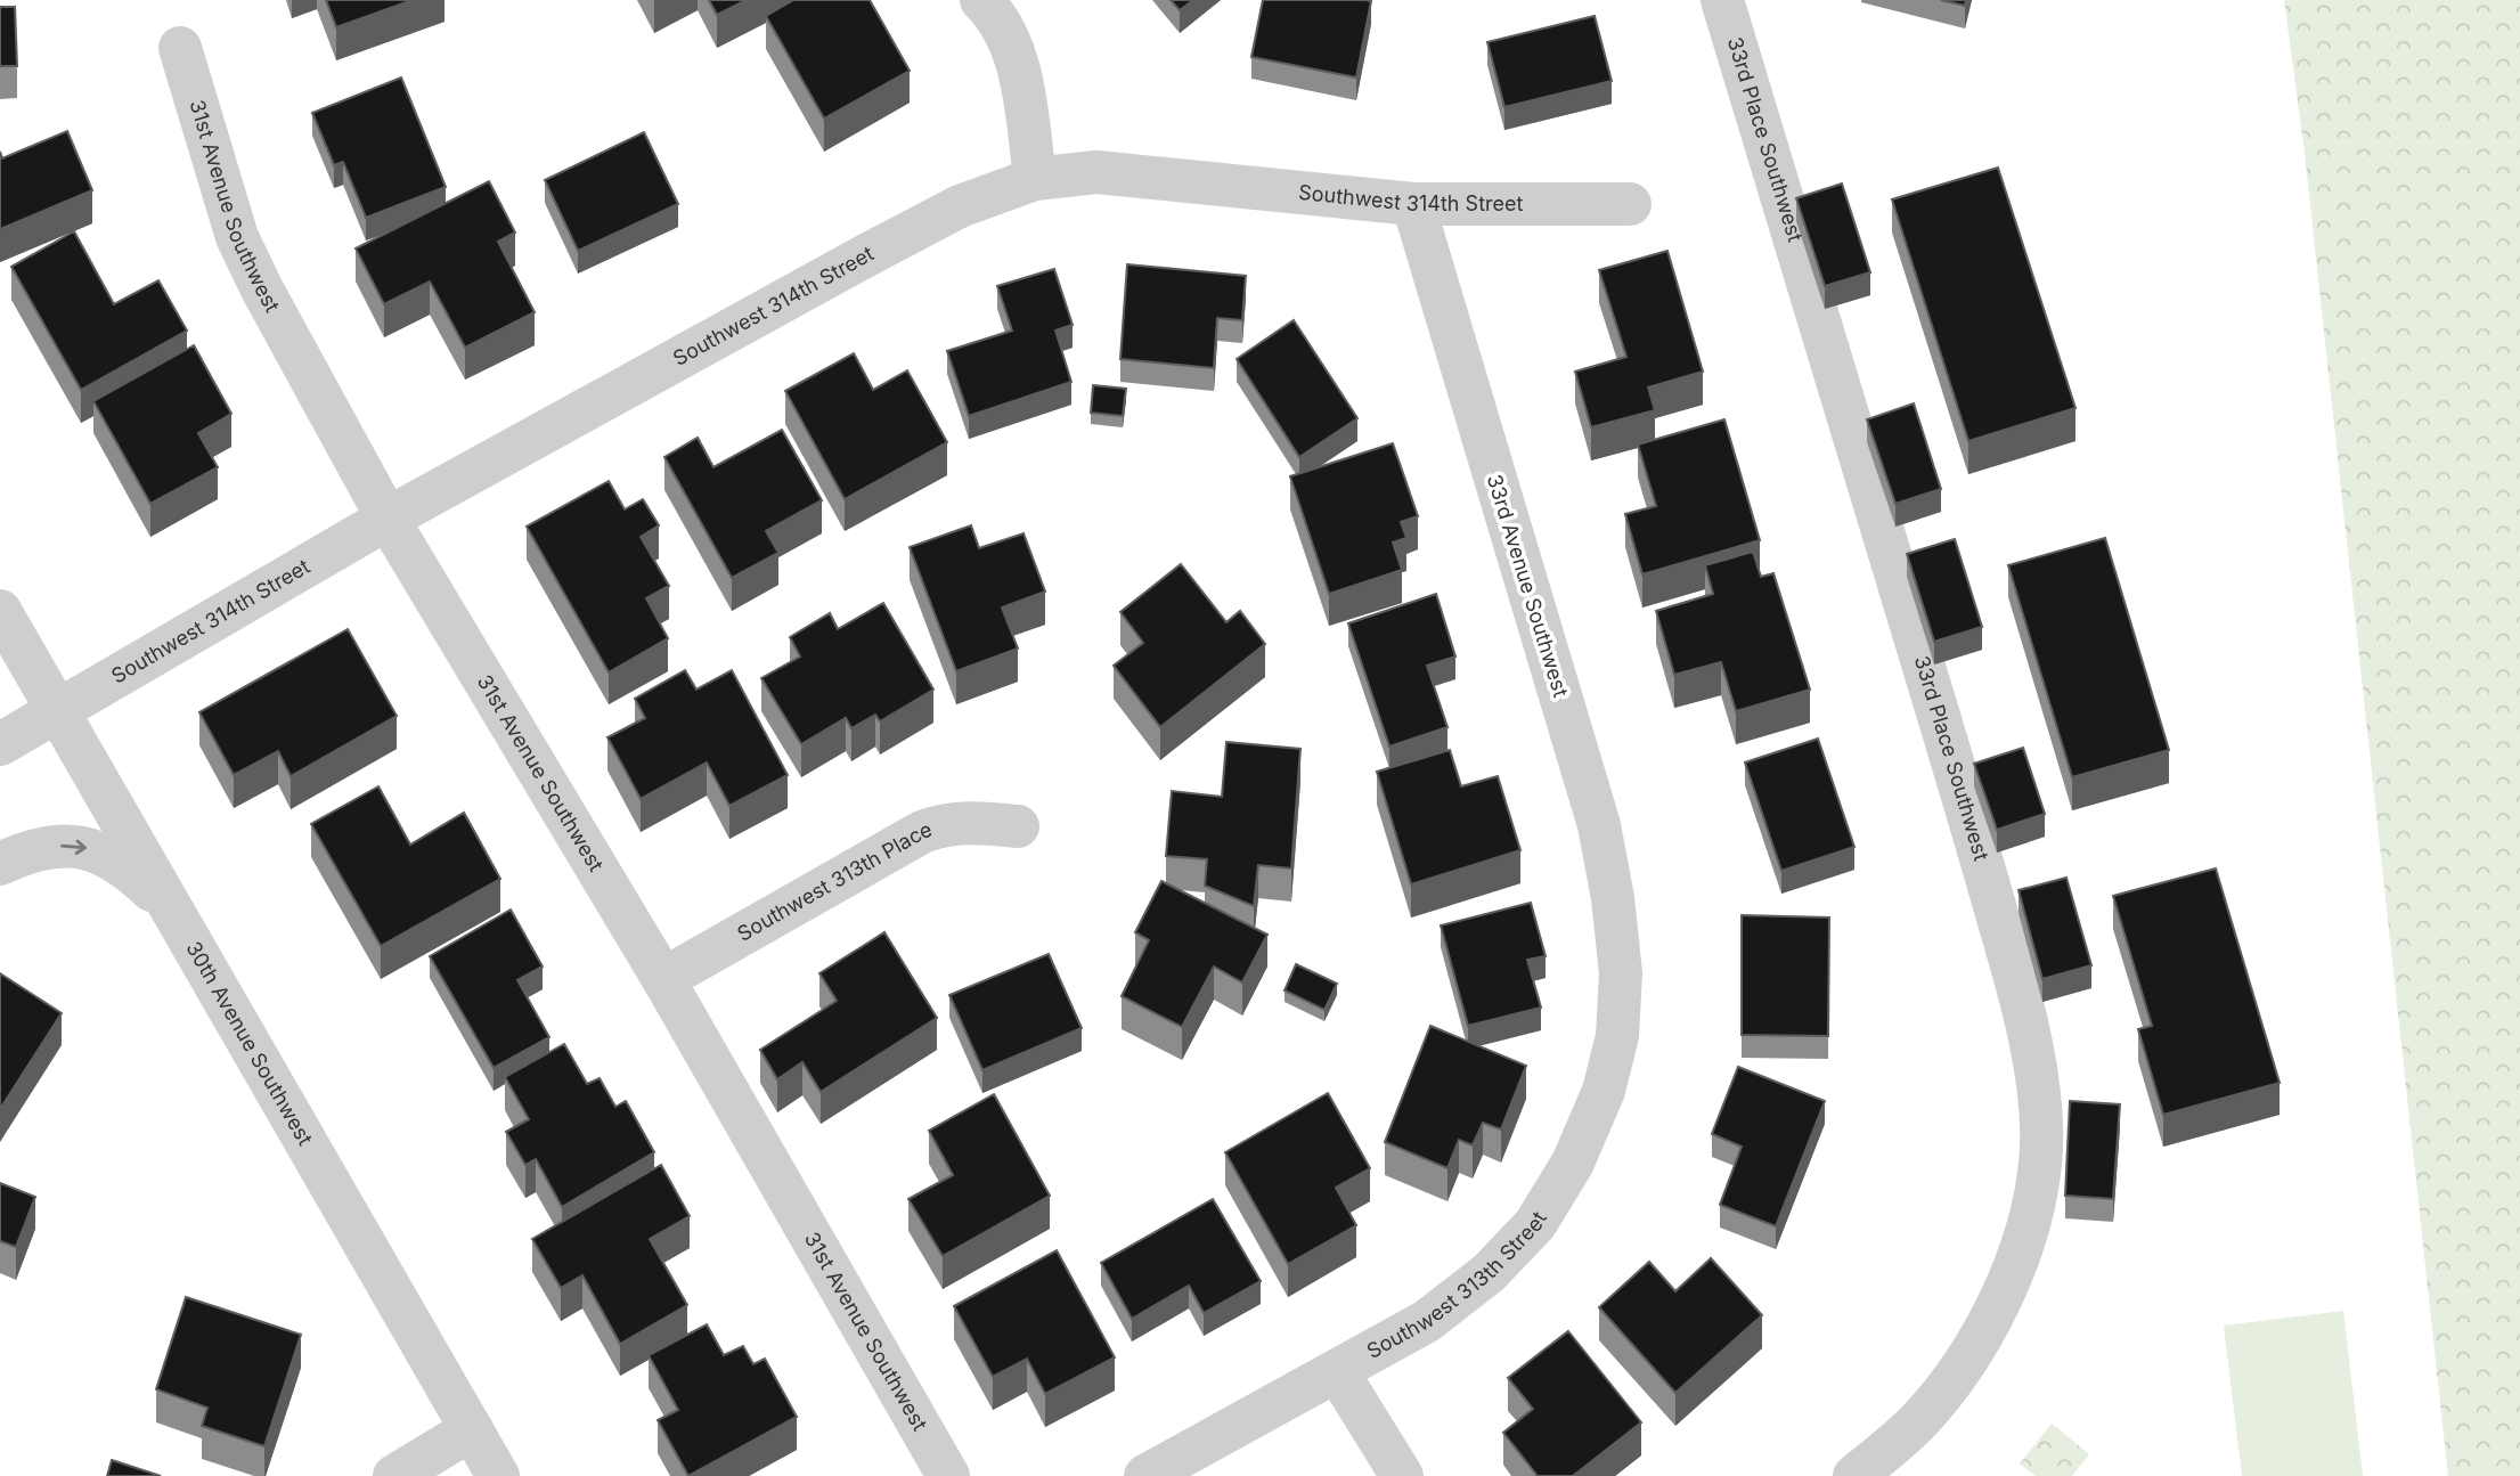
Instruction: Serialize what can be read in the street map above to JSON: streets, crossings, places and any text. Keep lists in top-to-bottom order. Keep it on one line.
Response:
{"streets":{"street":["33rd Place Southwest","Southwest 314th Street","31st Avenue Southwest","33rd Avenue Southwest","Southwest 313th Place","30th Avenue Southwest","Southwest 313th Street"]},"crossings":[["Southwest 314th Street","31st Avenue Southwest"],["Southwest 314th Street","33rd Avenue Southwest"],["Southwest 314th Street","30th Avenue Southwest"],["31st Avenue Southwest","Southwest 313th Place"],["33rd Avenue Southwest","Southwest 313th Street"]]}
